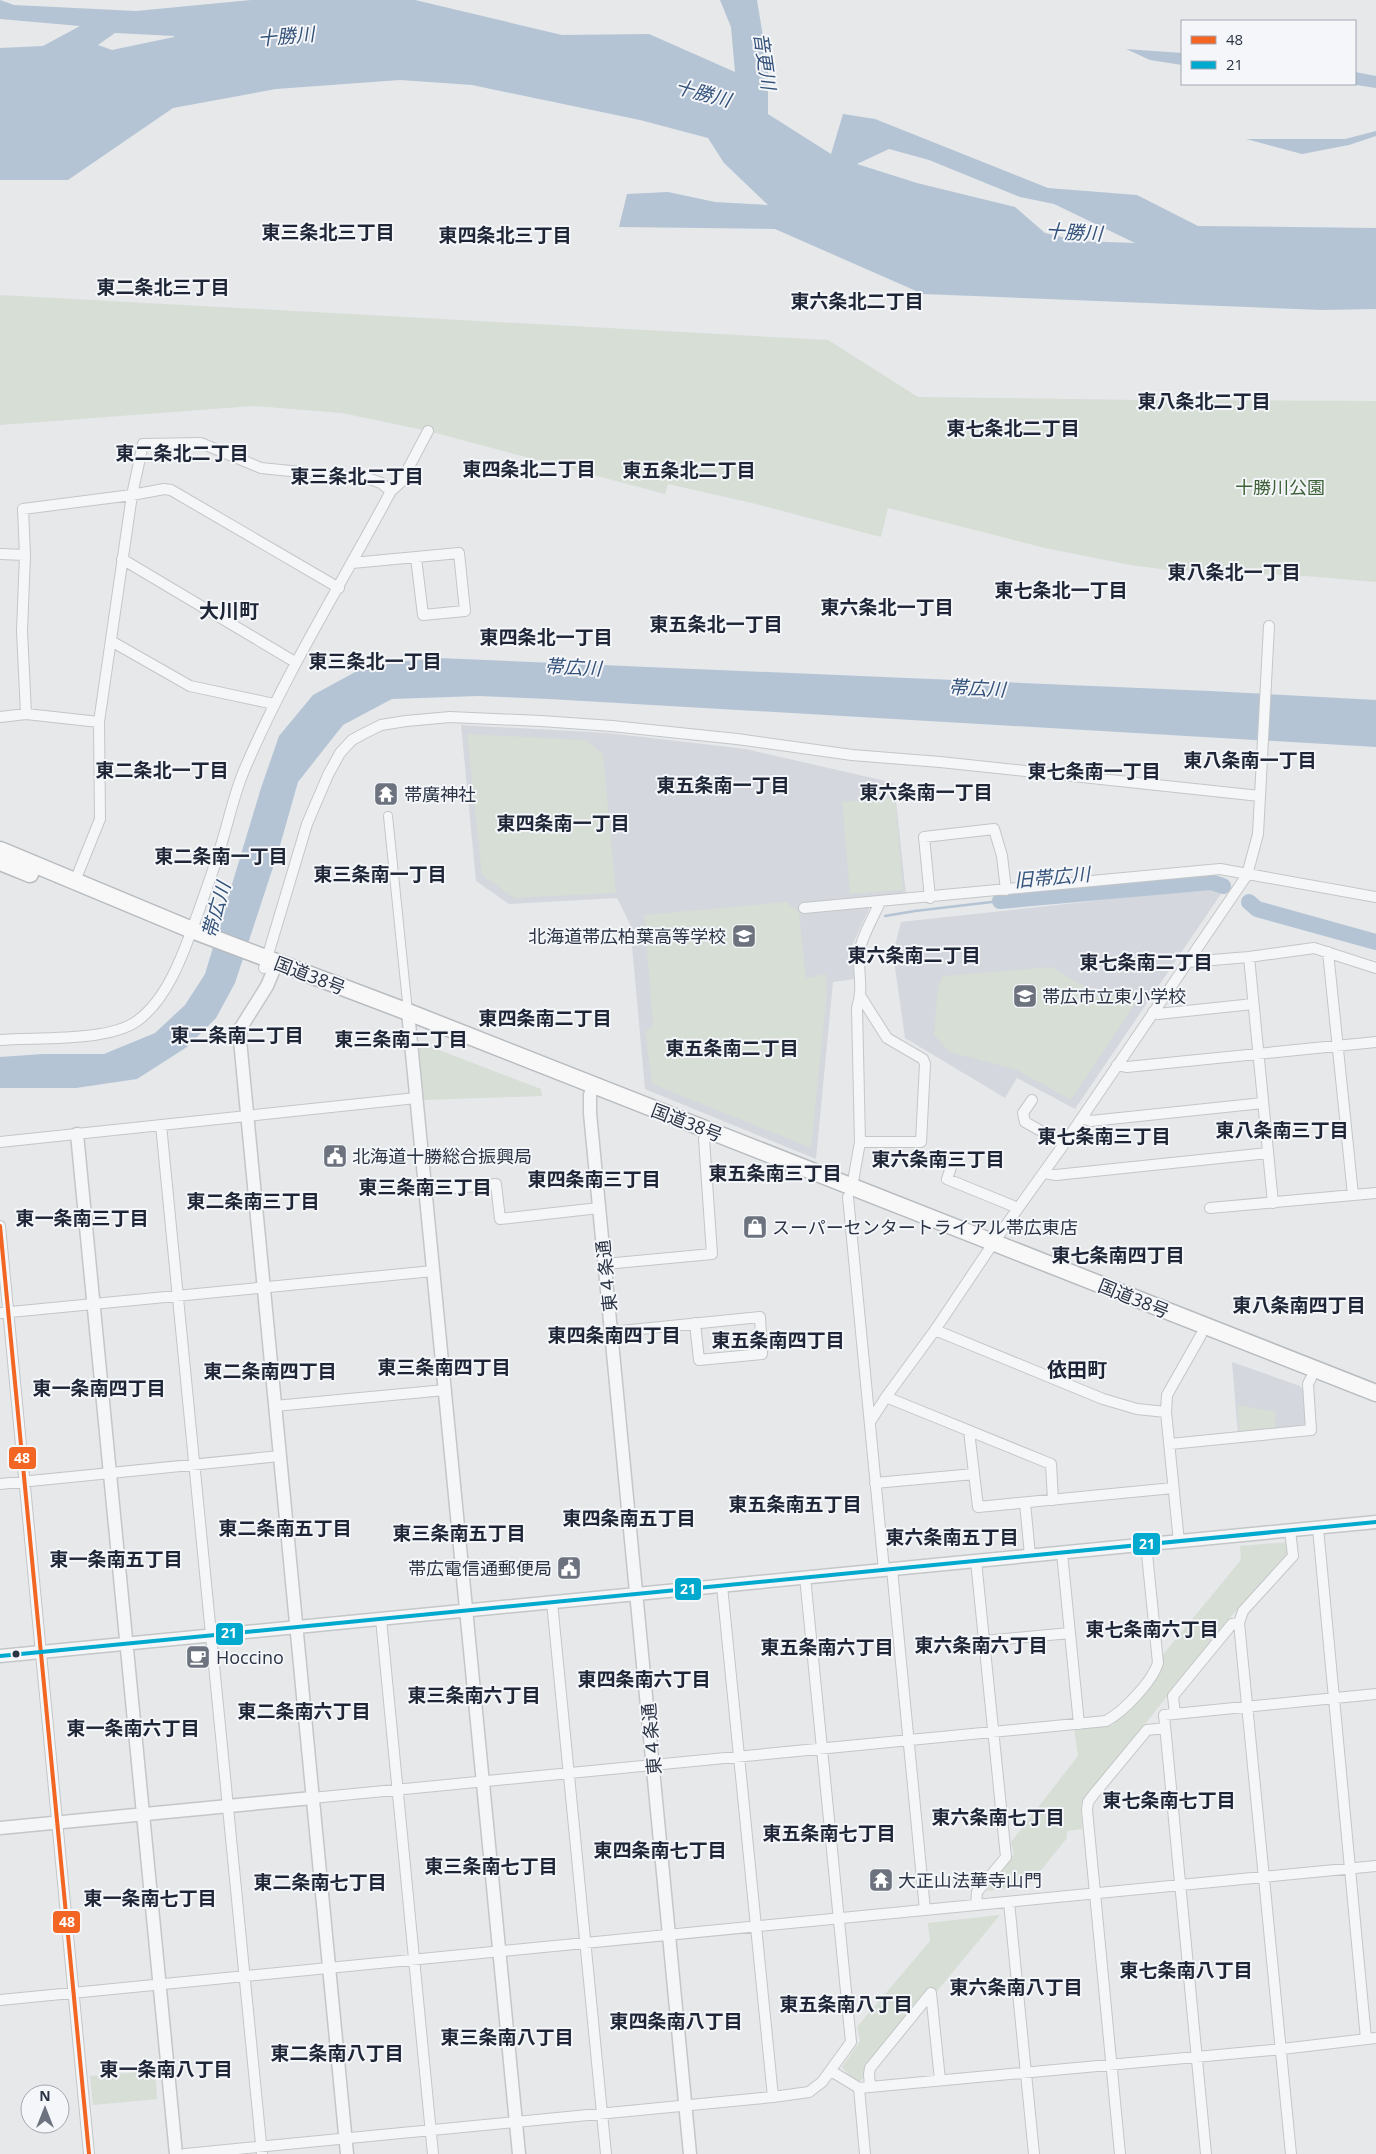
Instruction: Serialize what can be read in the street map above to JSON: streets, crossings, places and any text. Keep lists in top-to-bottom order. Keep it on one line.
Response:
{"streets":{"highway":["国道38号"],"street":["東４条通"]},"crossings":[["国道38号","東４条通"]],"districts":["東三条北三丁目","東四条北三丁目","東二条北三丁目","東六条北二丁目","東八条北二丁目","東七条北二丁目","東二条北二丁目","東四条北二丁目","東五条北二丁目","東三条北二丁目","東八条北一丁目","東七条北一丁目","東六条北一丁目","大川町","東五条北一丁目","東四条北一丁目","東三条北一丁目","東八条南一丁目","東二条北一丁目","東七条南一丁目","東五条南一丁目","東六条南一丁目","東四条南一丁目","東二条南一丁目","東三条南一丁目","東六条南二丁目","東七条南二丁目","東四条南二丁目","東二条南二丁目","東三条南二丁目","東五条南二丁目","東八条南三丁目","東七条南三丁目","東六条南三丁目","東五条南三丁目","東四条南三丁目","東三条南三丁目","東二条南三丁目","東一条南三丁目","東七条南四丁目","東八条南四丁目","東四条南四丁目","東五条南四丁目","東三条南四丁目","依田町","東二条南四丁目","東一条南四丁目","東五条南五丁目","東四条南五丁目","東二条南五丁目","東三条南五丁目","東六条南五丁目","東一条南五丁目","東七条南六丁目","東六条南六丁目","東五条南六丁目","東四条南六丁目","東三条南六丁目","東二条南六丁目","東一条南六丁目","東七条南七丁目","東六条南七丁目","東五条南七丁目","東四条南七丁目","東三条南七丁目","東二条南七丁目","東一条南七丁目","東七条南八丁目","東六条南八丁目","東五条南八丁目","東四条南八丁目","東三条南八丁目","東二条南八丁目","東一条南八丁目"],"water":["十勝川","音更川","帯広川","旧帯広川"],"parks":["十勝川公園"],"places":{"temple":["帯廣神社","大正山法華寺山門"],"school or university":["北海道帯広柏葉高等学校","帯広市立東小学校"],"public building":["北海道十勝総合振興局","帯広電信通郵便局"],"shop":["スーパーセンタートライアル帯広東店"],"cafe":["Hoccino"]},"lines":["transit line 48","transit line 21"],"legend":["48","21"],"north":"top"}
